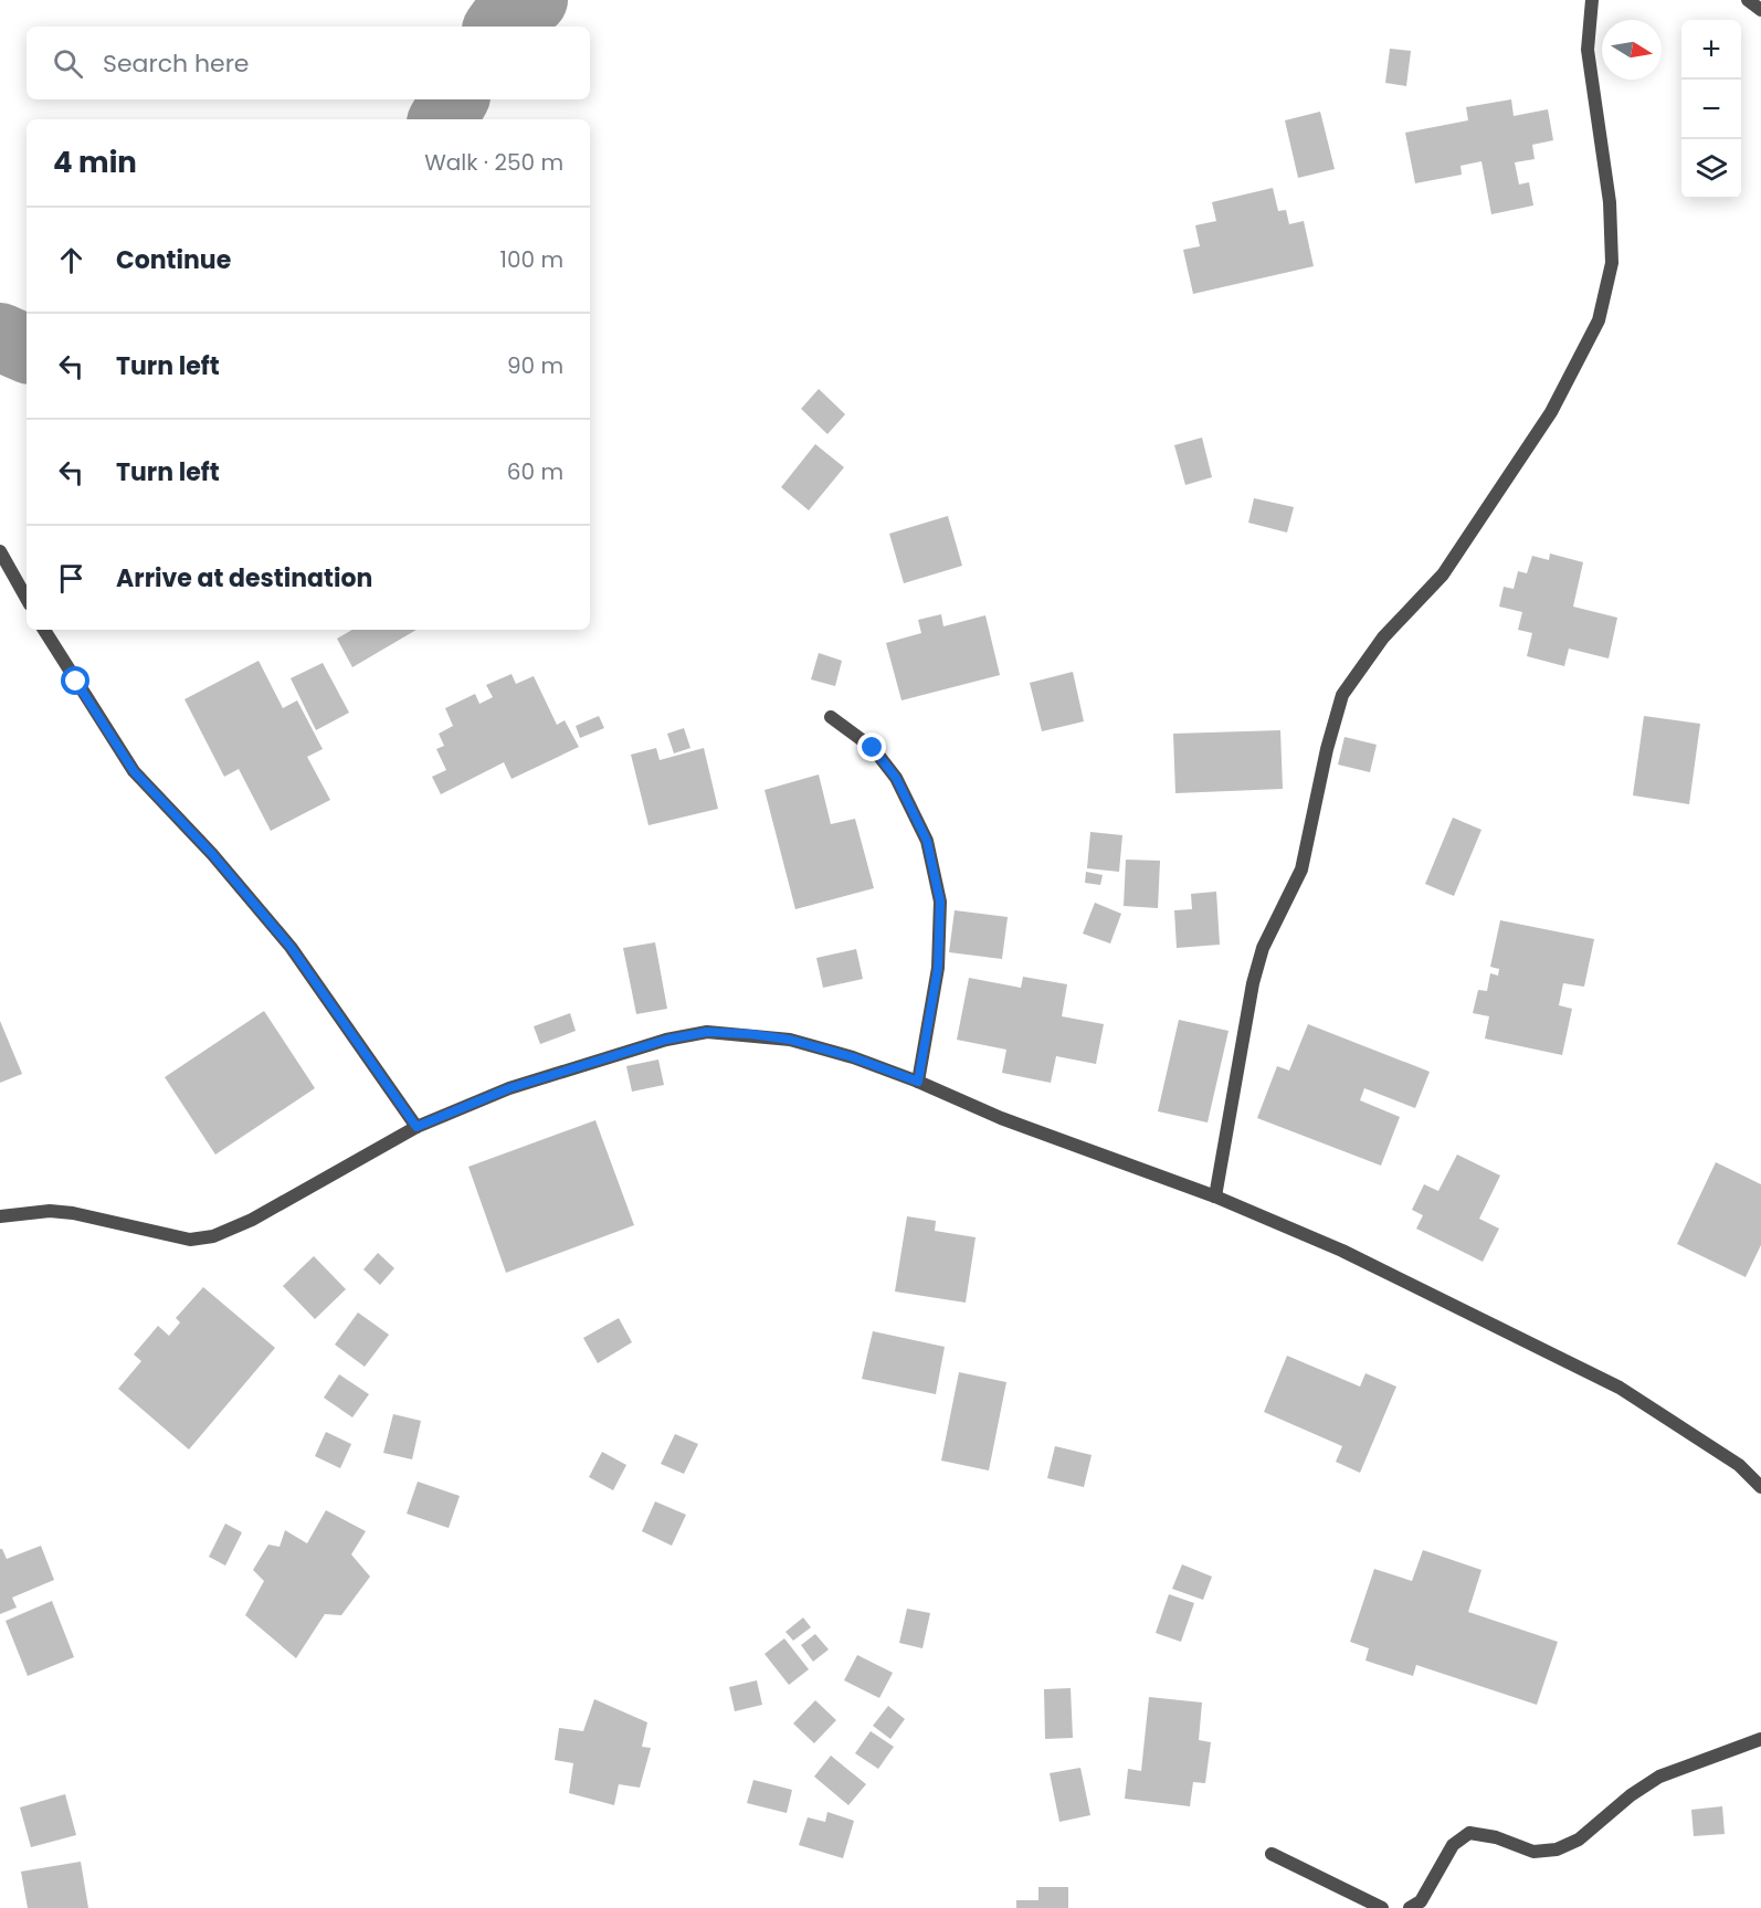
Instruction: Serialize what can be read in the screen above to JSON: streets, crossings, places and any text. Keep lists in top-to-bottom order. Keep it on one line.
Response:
{"north":"right","page":{"map_buttons":["+","−"],"search":"Search here","heading":["4 min","Walk · 250 m"],"list":[["Continue","100 m"],["Turn left","90 m"],["Turn left","60 m"],"Arrive at destination"]}}
